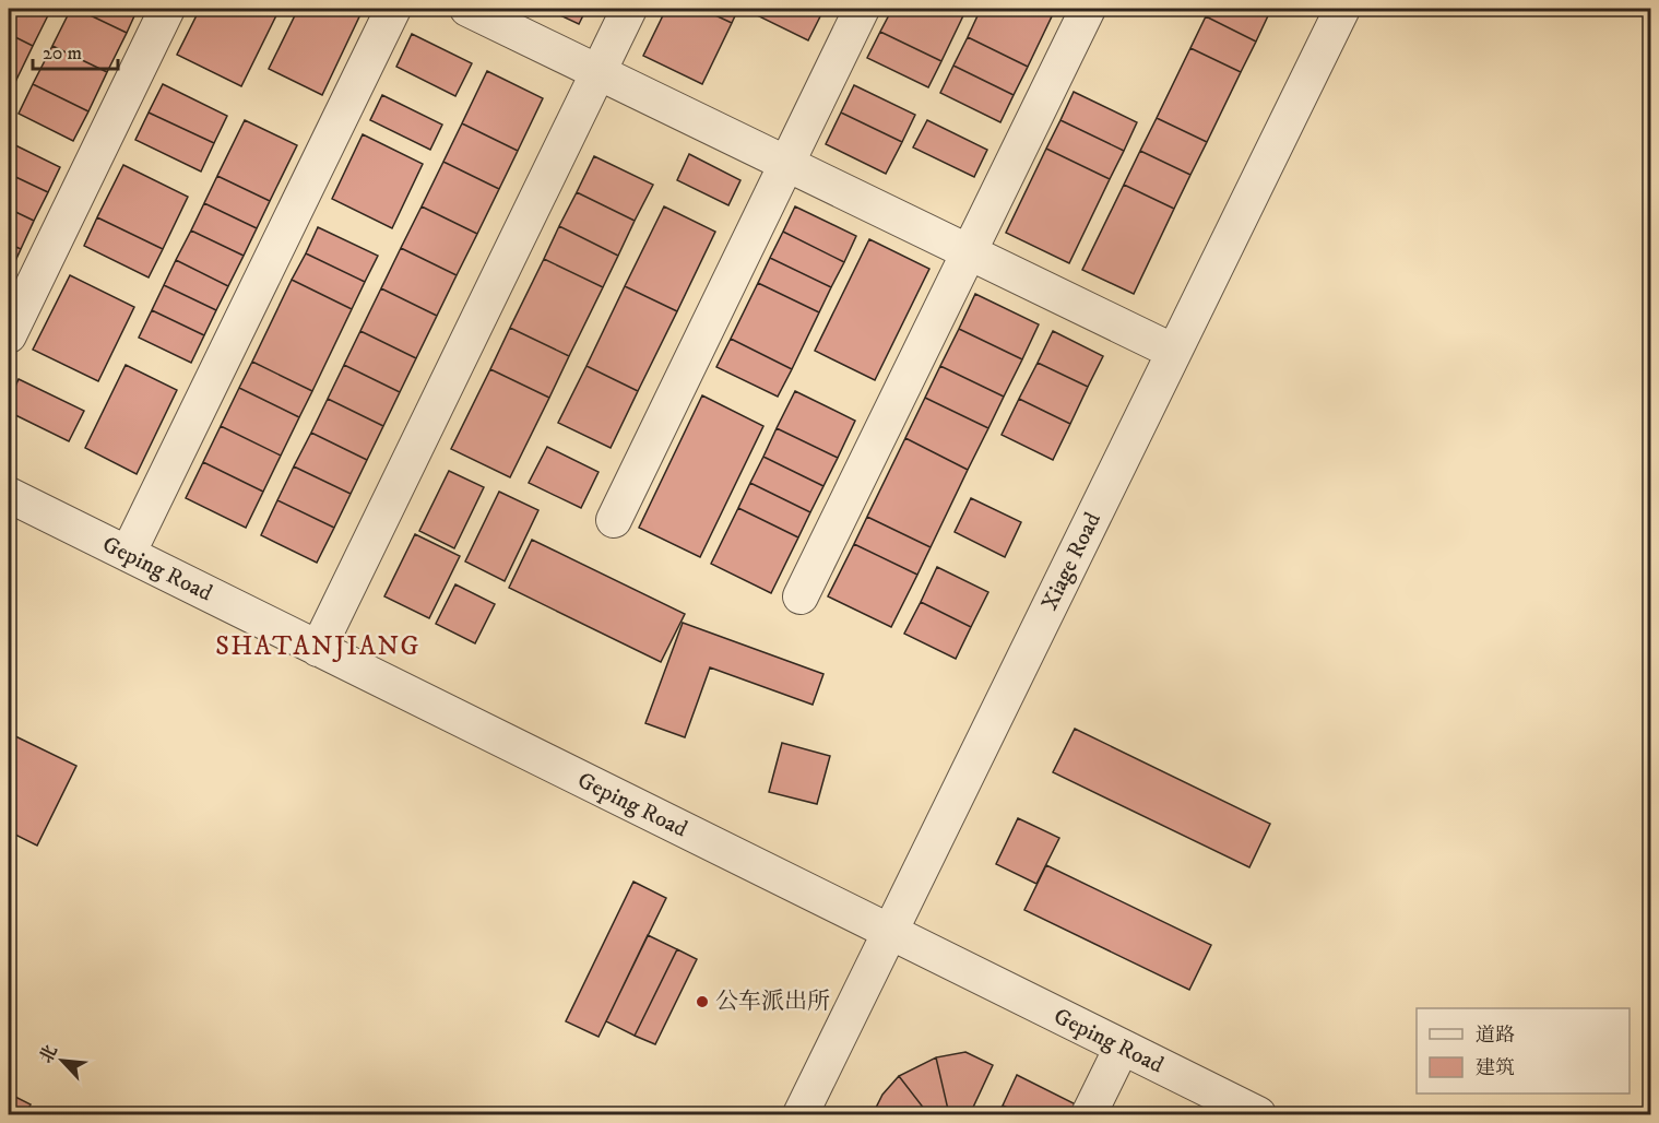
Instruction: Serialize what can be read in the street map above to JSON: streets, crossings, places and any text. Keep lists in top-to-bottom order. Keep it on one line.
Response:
{"streets":{"street":["Xiage Road","Geping Road"]},"crossings":[["Xiage Road","Geping Road"]],"districts":["SHATANJIANG"],"places":["公车派出所"],"legend":["道路","建筑"],"scale_bar":"20 m","north":"top left"}
